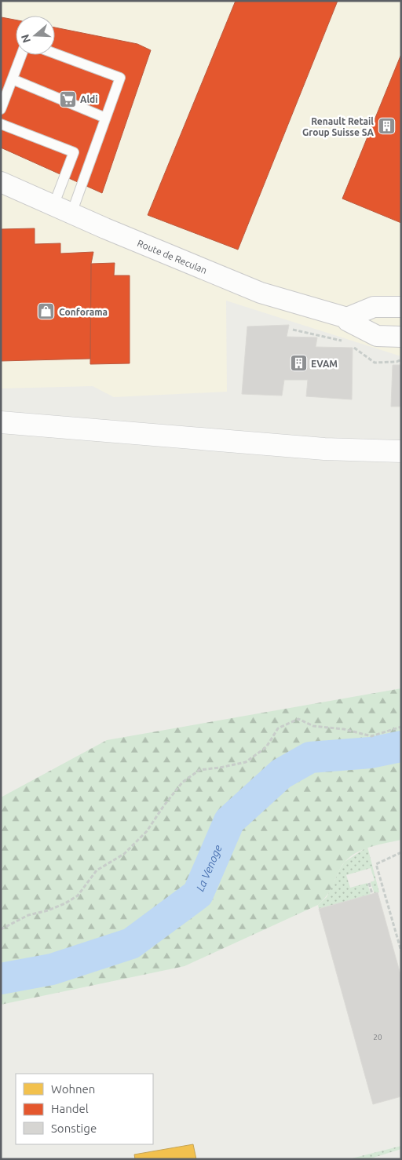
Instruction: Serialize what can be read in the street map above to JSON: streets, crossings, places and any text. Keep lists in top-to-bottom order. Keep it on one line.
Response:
{"streets":{"street":["Route de Reculan"]},"water":["La Venoge"],"places":{"supermarket":["Aldi"],"building":["Renault Retail Group Suisse SA","EVAM"],"shop":["Conforama"]},"house_numbers":["20"],"legend":["Wohnen","Handel","Sonstige"],"north":"left"}
